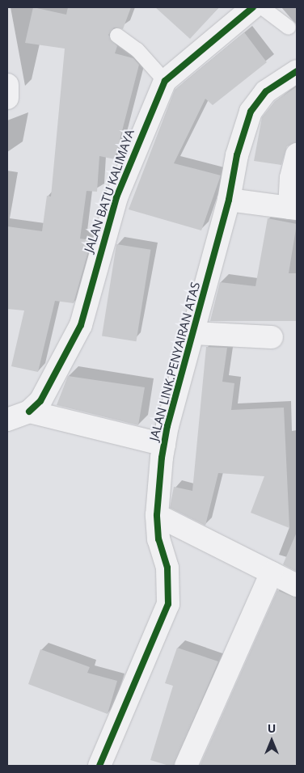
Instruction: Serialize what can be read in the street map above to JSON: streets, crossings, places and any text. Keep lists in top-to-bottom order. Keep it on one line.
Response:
{"streets":{"street":["JALAN BATU KALIMAYA","JALAN LINK.PENYAIRAN ATAS"]},"north":"top"}
